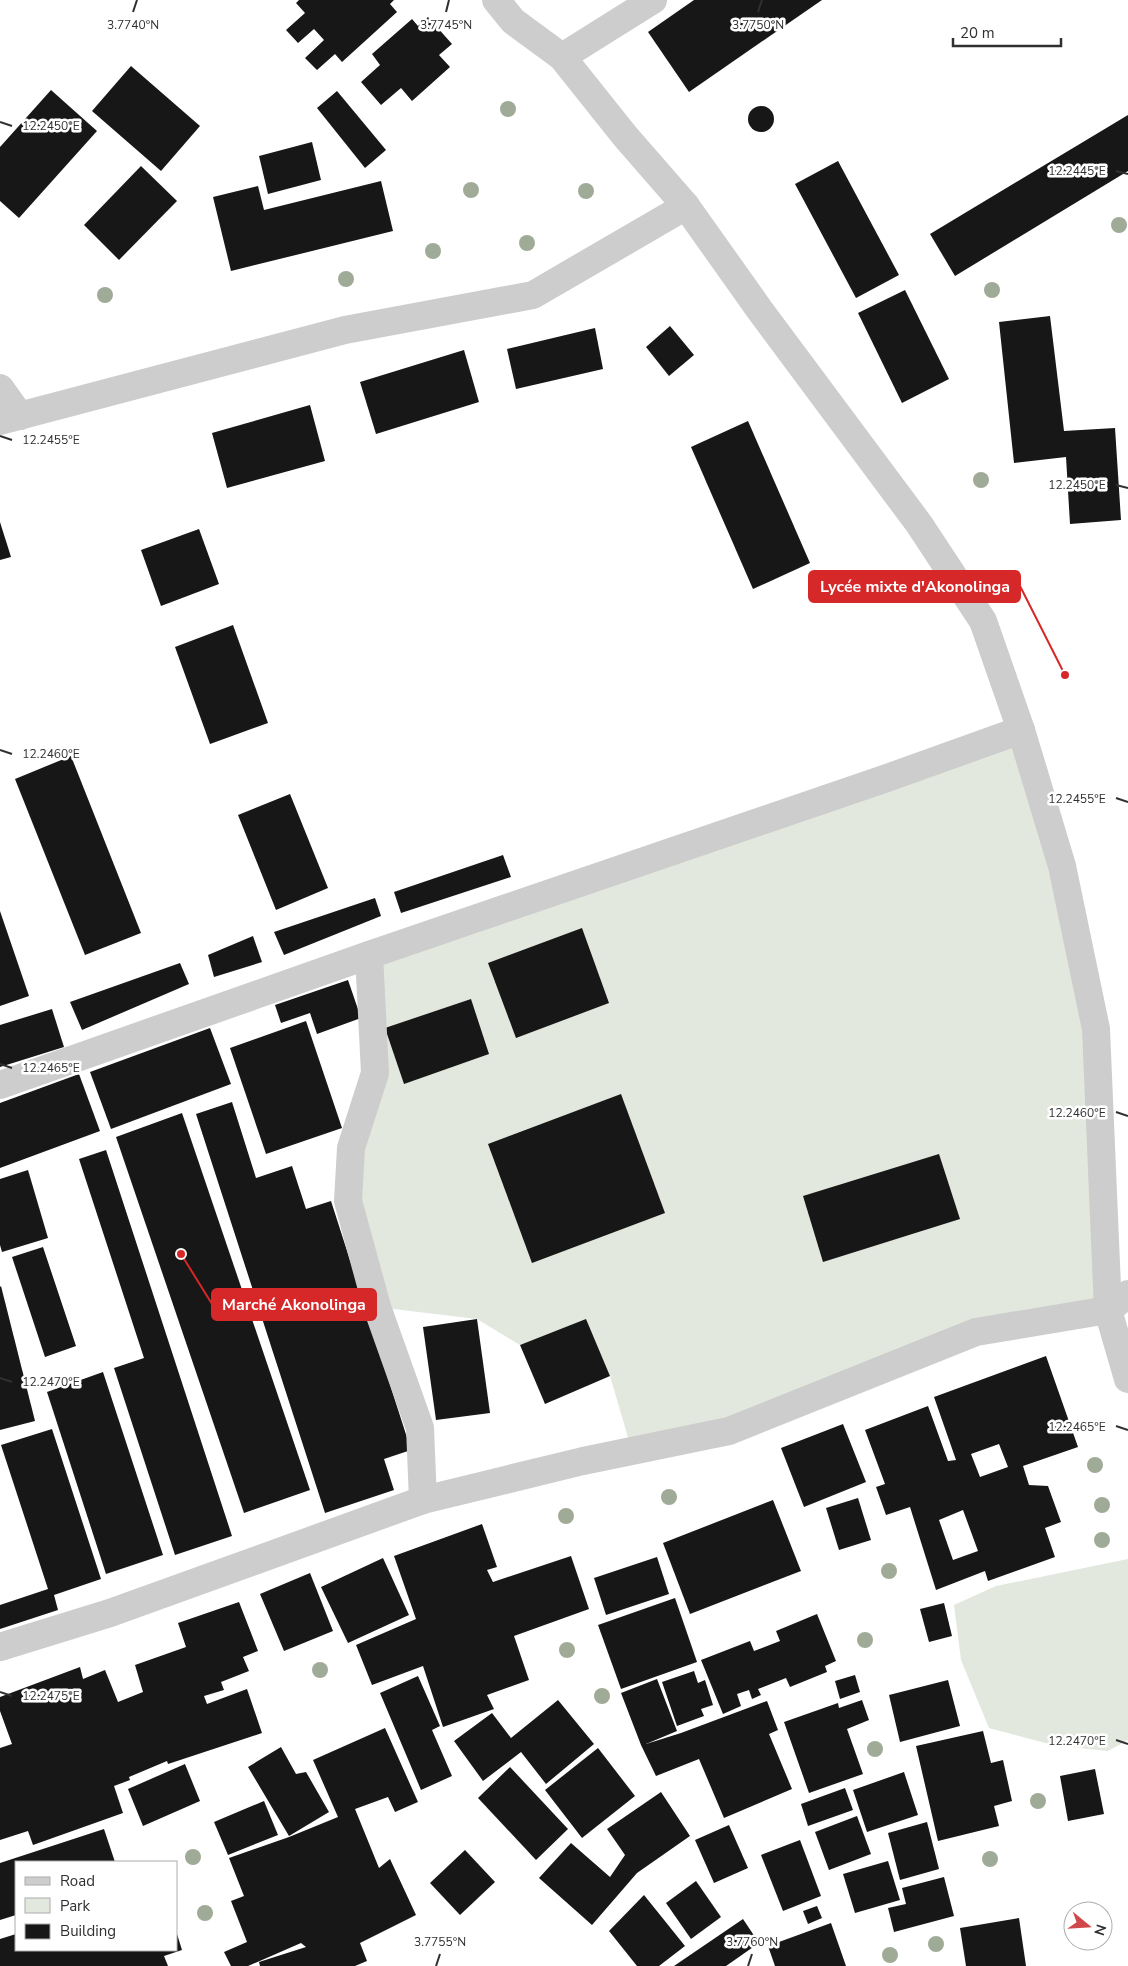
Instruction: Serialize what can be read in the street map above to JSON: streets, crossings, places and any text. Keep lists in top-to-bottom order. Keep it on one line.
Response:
{"places":["Lycée mixte d'Akonolinga","Marché Akonolinga"],"legend":["Road","Park","Building"],"scale_bar":"20 m","north":"right","coordinates":["3.7740°N","3.7745°N","3.7750°N","12.2450°E","12.2445°E","12.2455°E","12.2460°E","12.2465°E","12.2470°E","12.2475°E","3.7755°N","3.7760°N"]}
